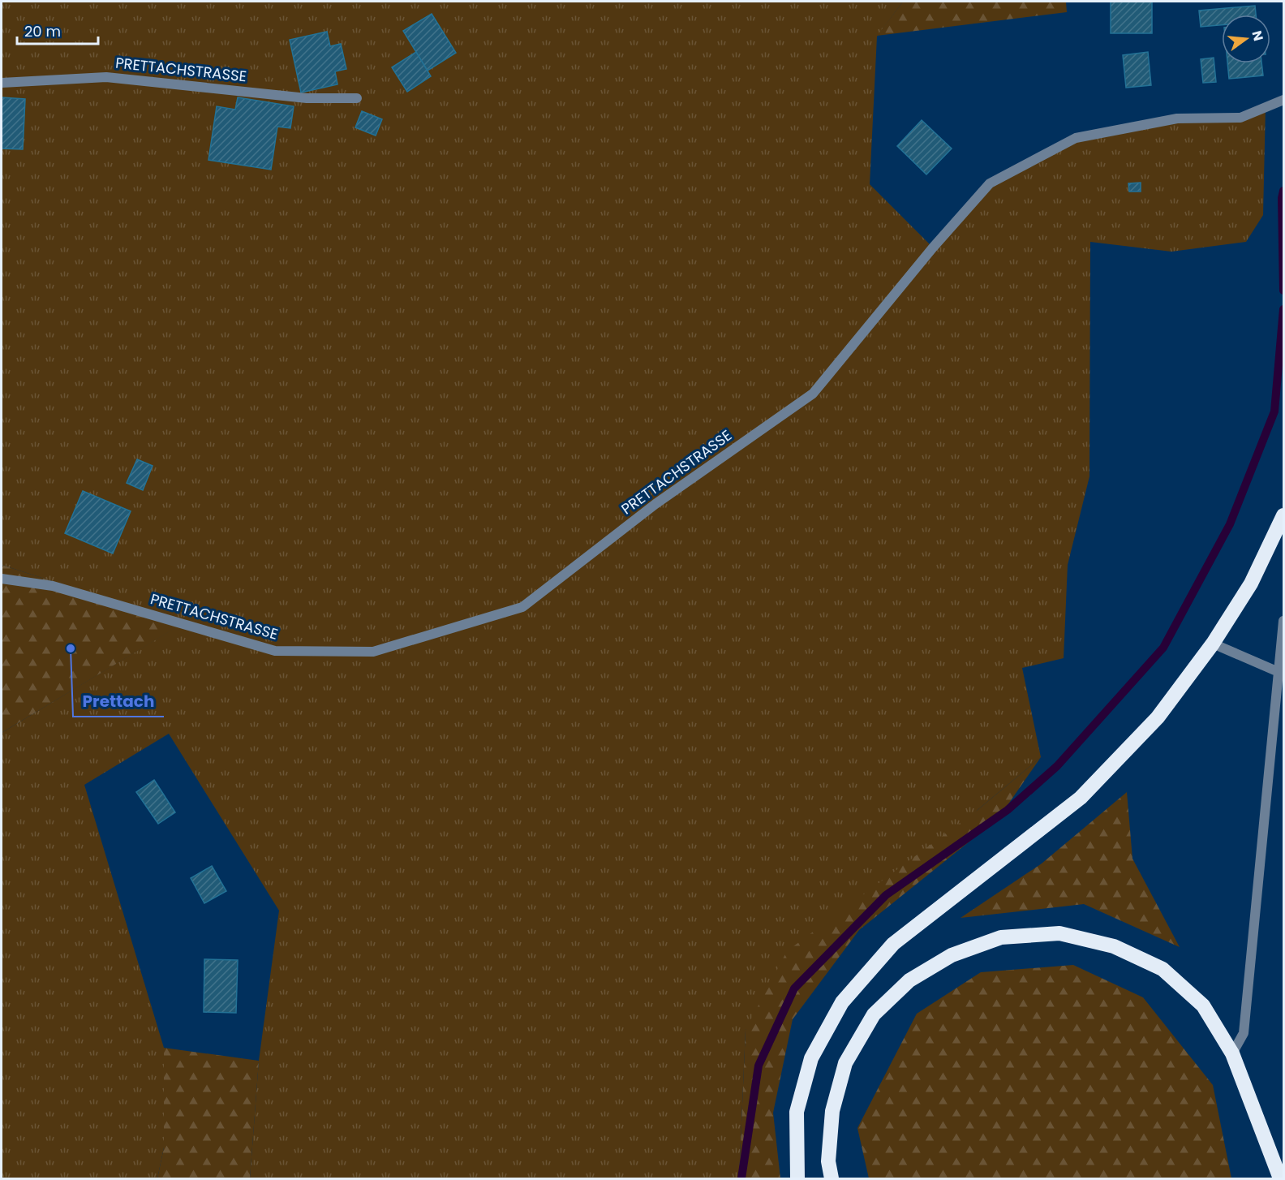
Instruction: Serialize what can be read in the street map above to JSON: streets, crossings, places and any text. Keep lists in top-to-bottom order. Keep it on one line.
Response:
{"streets":{"lane":["PRETTACHSTRASSE"]},"places":["Prettach"],"scale_bar":"20 m","north":"right"}
